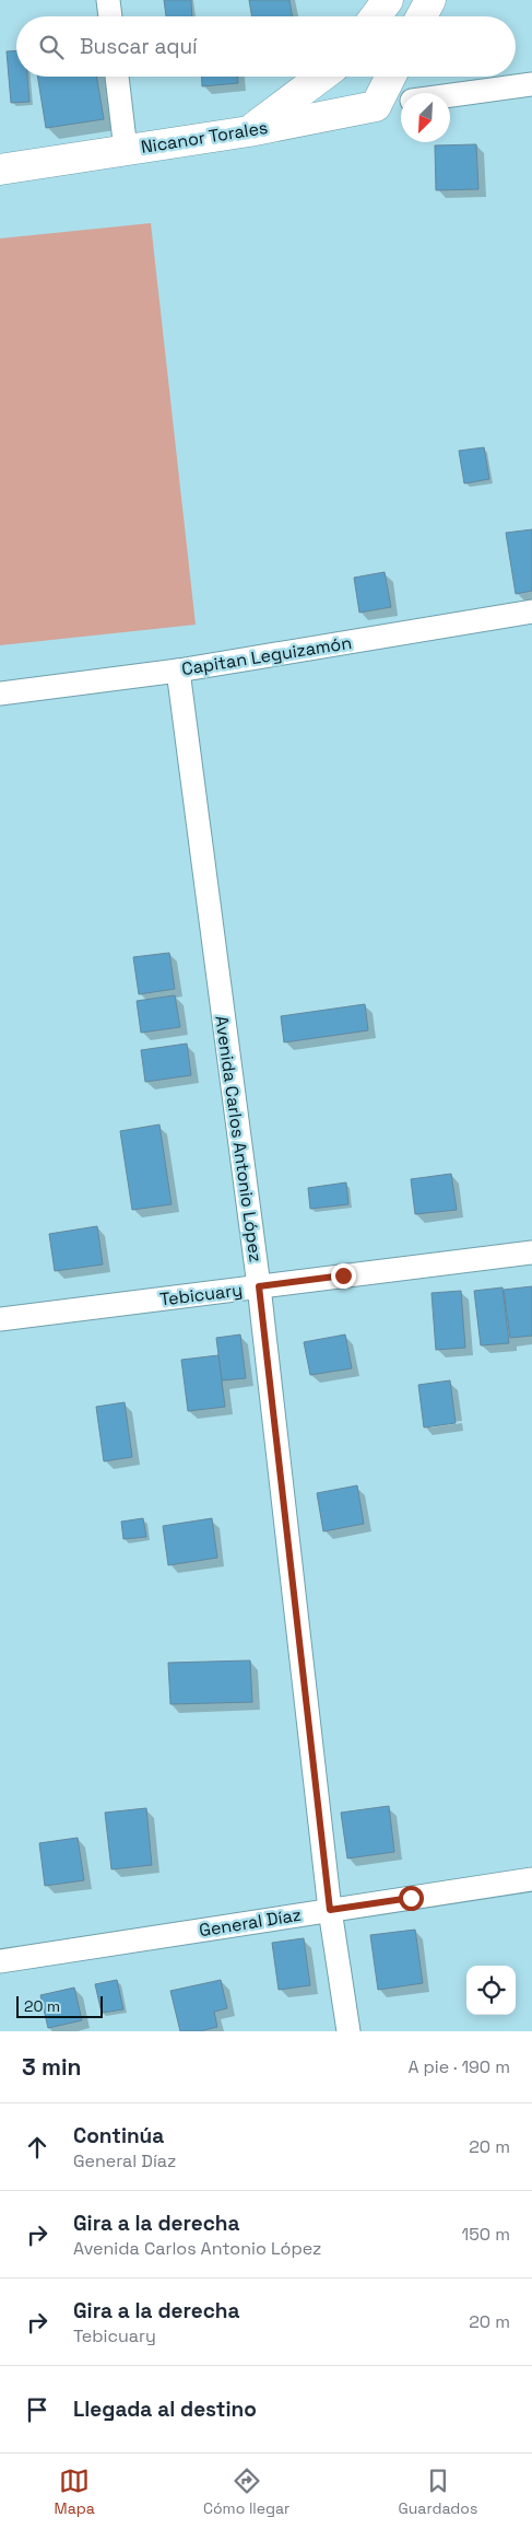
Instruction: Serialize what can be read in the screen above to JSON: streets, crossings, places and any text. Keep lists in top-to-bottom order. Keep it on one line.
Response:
{"streets":{"street":["Nicanor Torales","Capitan Leguizamón","Avenida Carlos Antonio López","Tebicuary","General Díaz"]},"crossings":[["Capitan Leguizamón","Avenida Carlos Antonio López"],["Avenida Carlos Antonio López","Tebicuary"],["Avenida Carlos Antonio López","General Díaz"]],"scale_bar":"20 m","north":"bottom left","page":{"search":"Buscar aquí","scale":"20 m","heading":["3 min","A pie · 190 m"],"list":[["Continúa","General Díaz","20 m"],["Gira a la derecha","Avenida Carlos Antonio López","150 m"],["Gira a la derecha","Tebicuary","20 m"],"Llegada al destino"],"nav":["Mapa","Cómo llegar","Guardados"]}}
